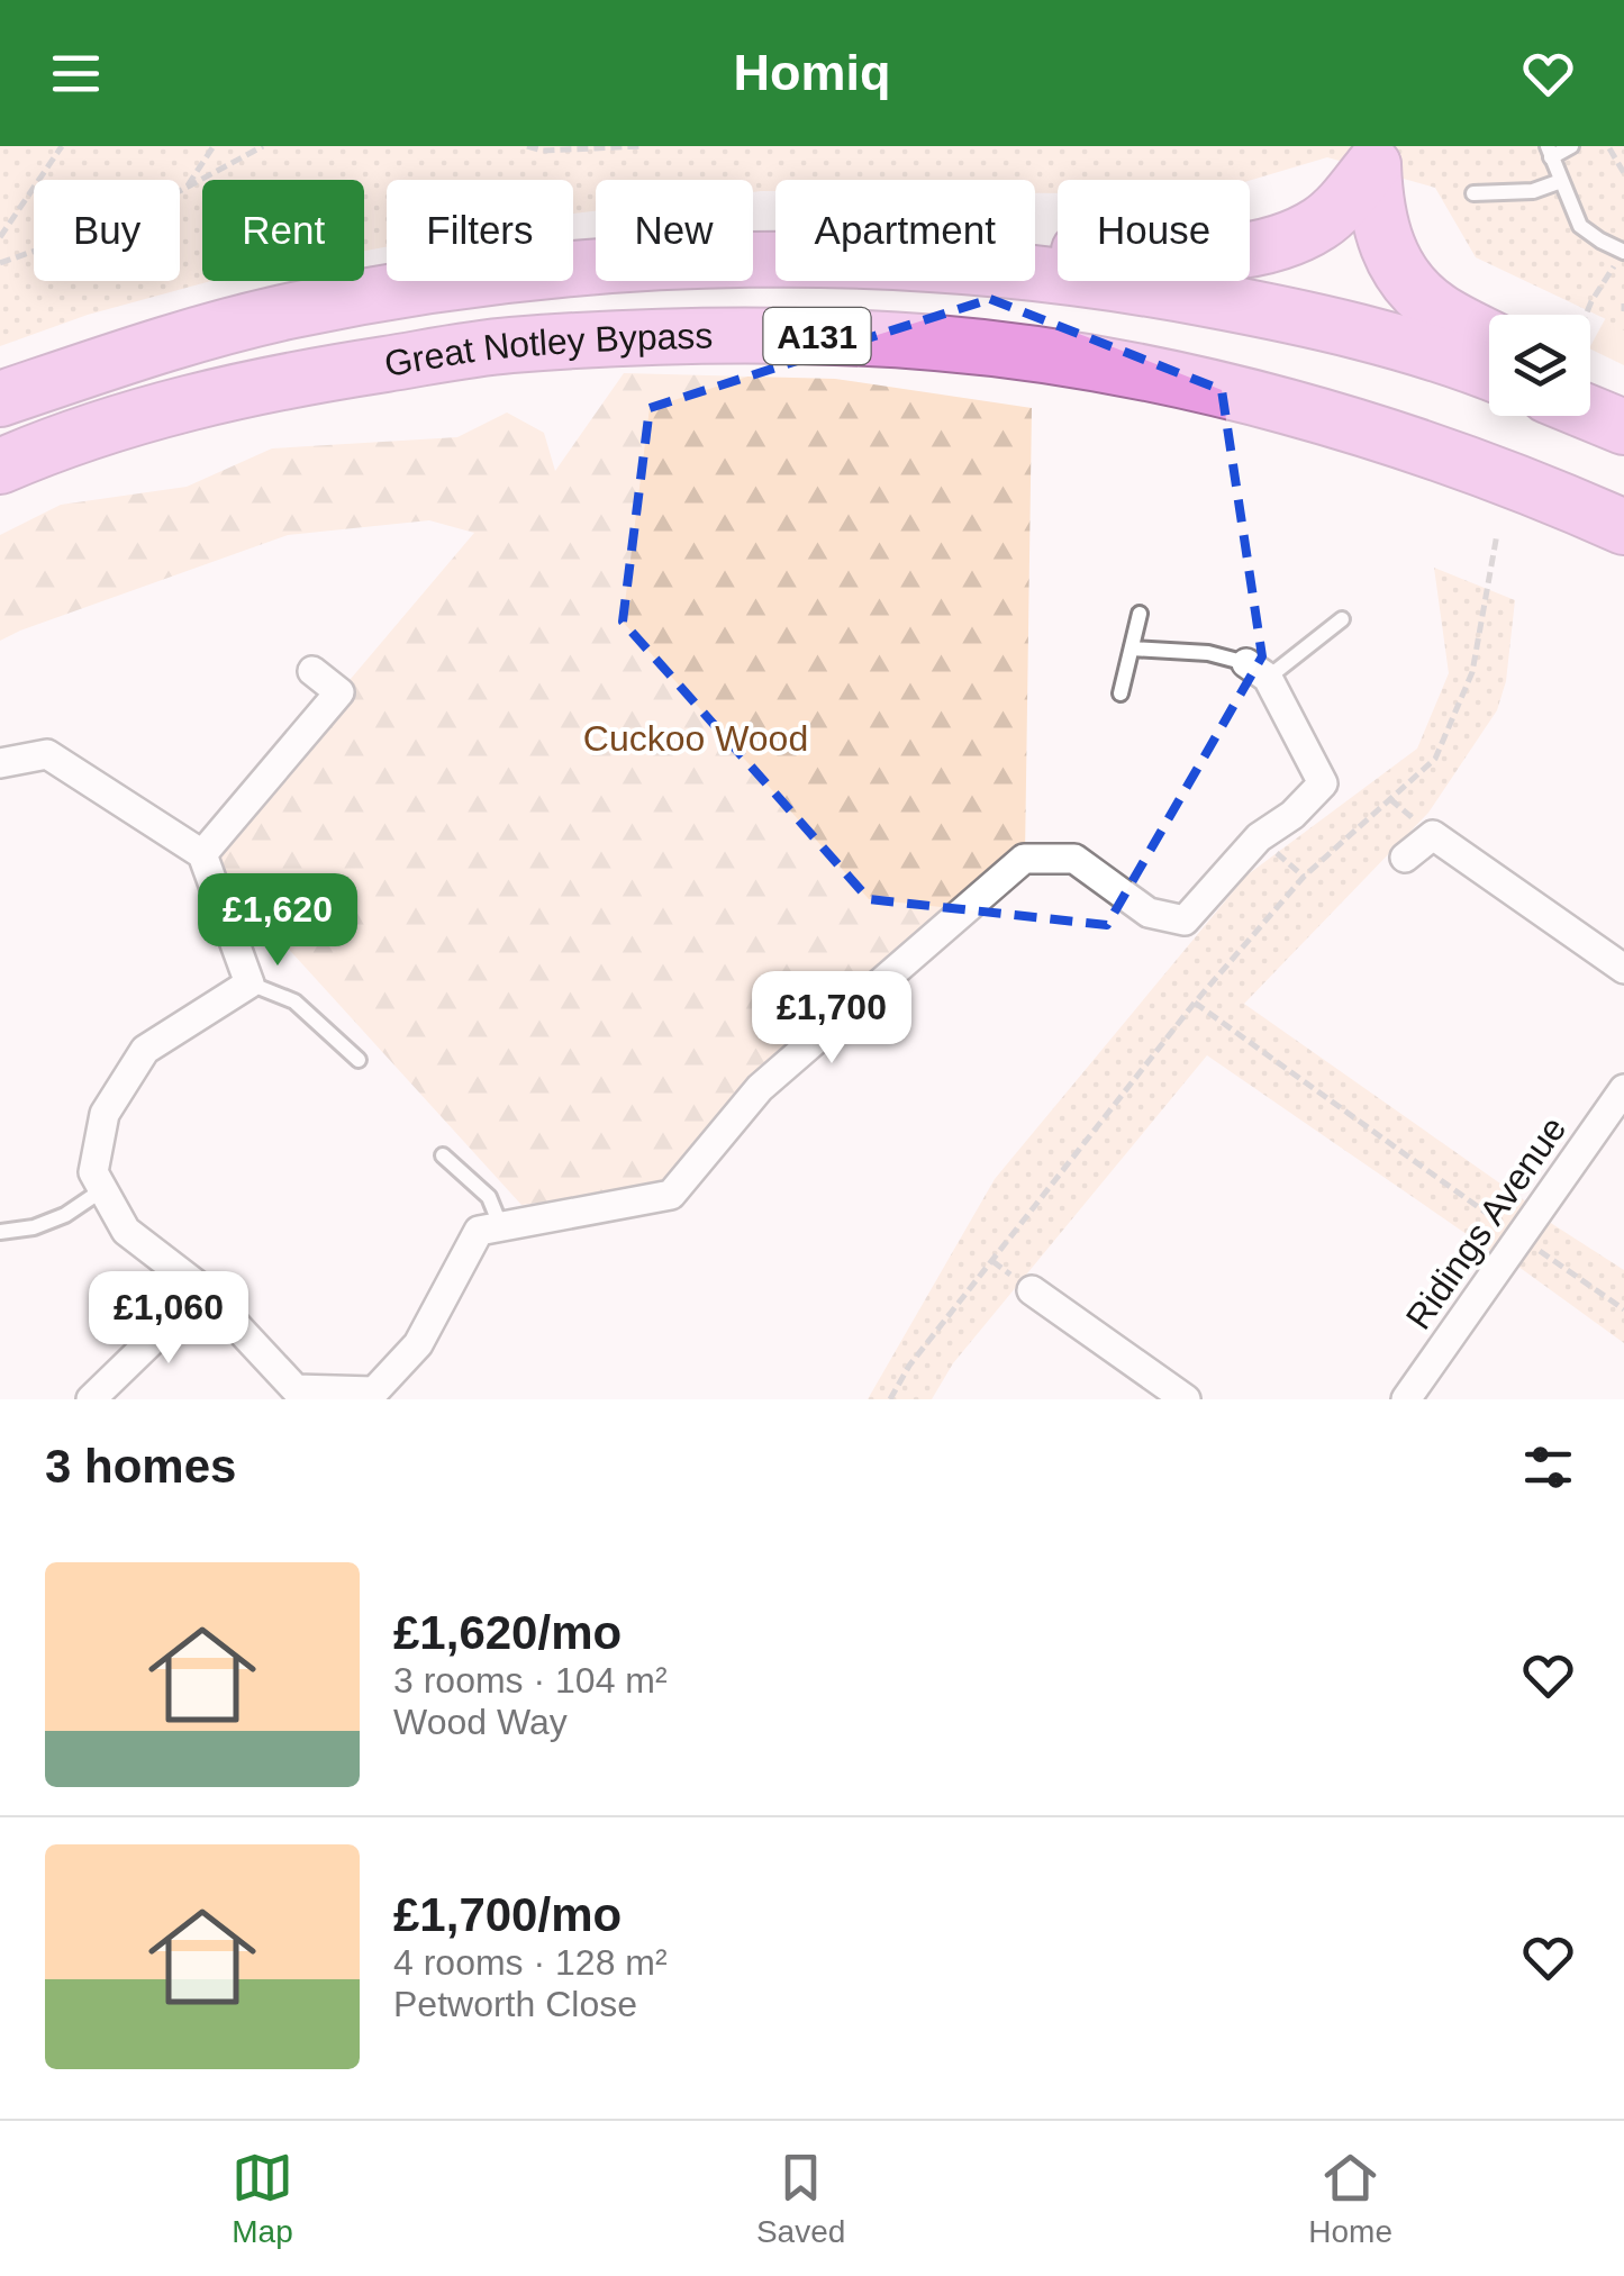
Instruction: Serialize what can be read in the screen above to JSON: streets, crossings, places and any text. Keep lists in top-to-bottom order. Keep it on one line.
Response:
{"streets":{"highway":["A131","Great Notley Bypass"],"street":["Ridings Avenue"]},"parks":["Cuckoo Wood"],"page":{"header":"Homiq","chip":["Buy","Rent","Filters","New","Apartment","House"],"price":["£1,620","£1,700","£1,060"],"heading":"3 homes","list":[{"name":"£1,620/mo","note":"3 rooms · 104 m² · Wood Way"},{"name":"£1,700/mo","note":"4 rooms · 128 m² · Petworth Close"}],"tabs":["Map","Saved","Home"]}}
